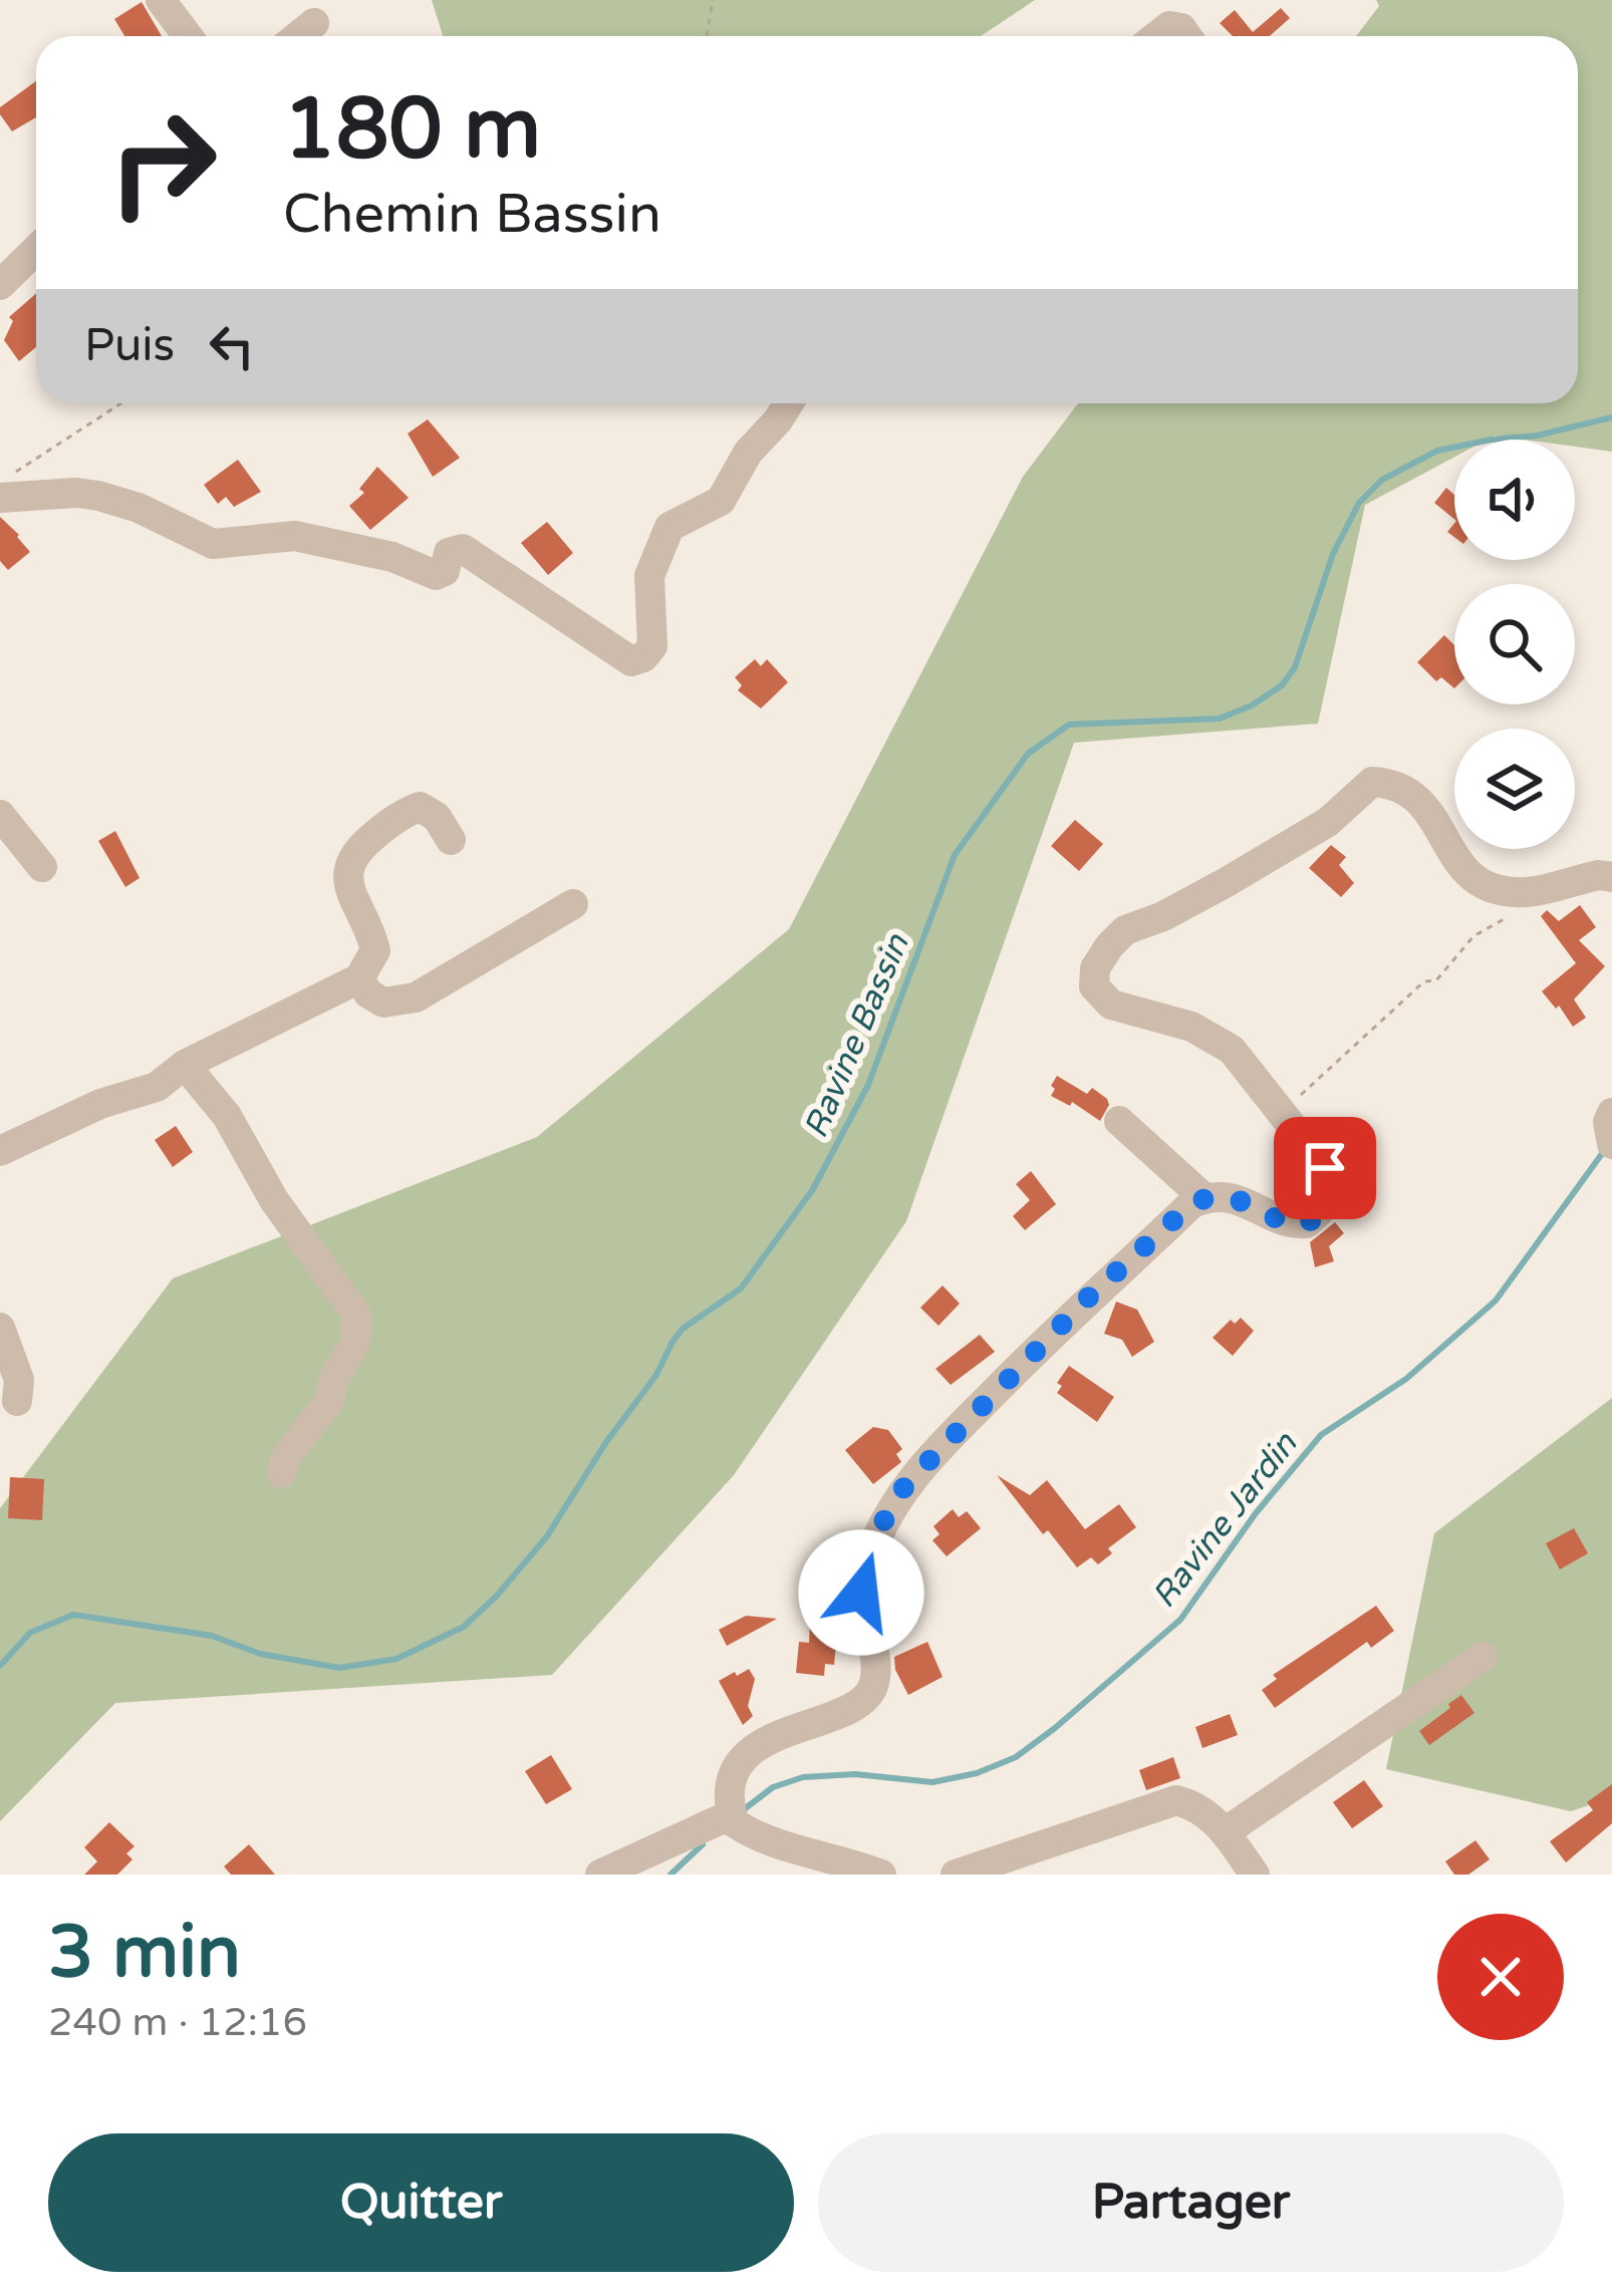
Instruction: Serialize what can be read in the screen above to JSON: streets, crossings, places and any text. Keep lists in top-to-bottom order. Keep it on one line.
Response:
{"water":["Ravine Bassin","Ravine Jardin"],"page":{"turn":["180 m","Chemin Bassin"],"then":"Puis","heading":["3 min","240 m · 12:16"],"buttons":["Quitter","Partager"]}}
